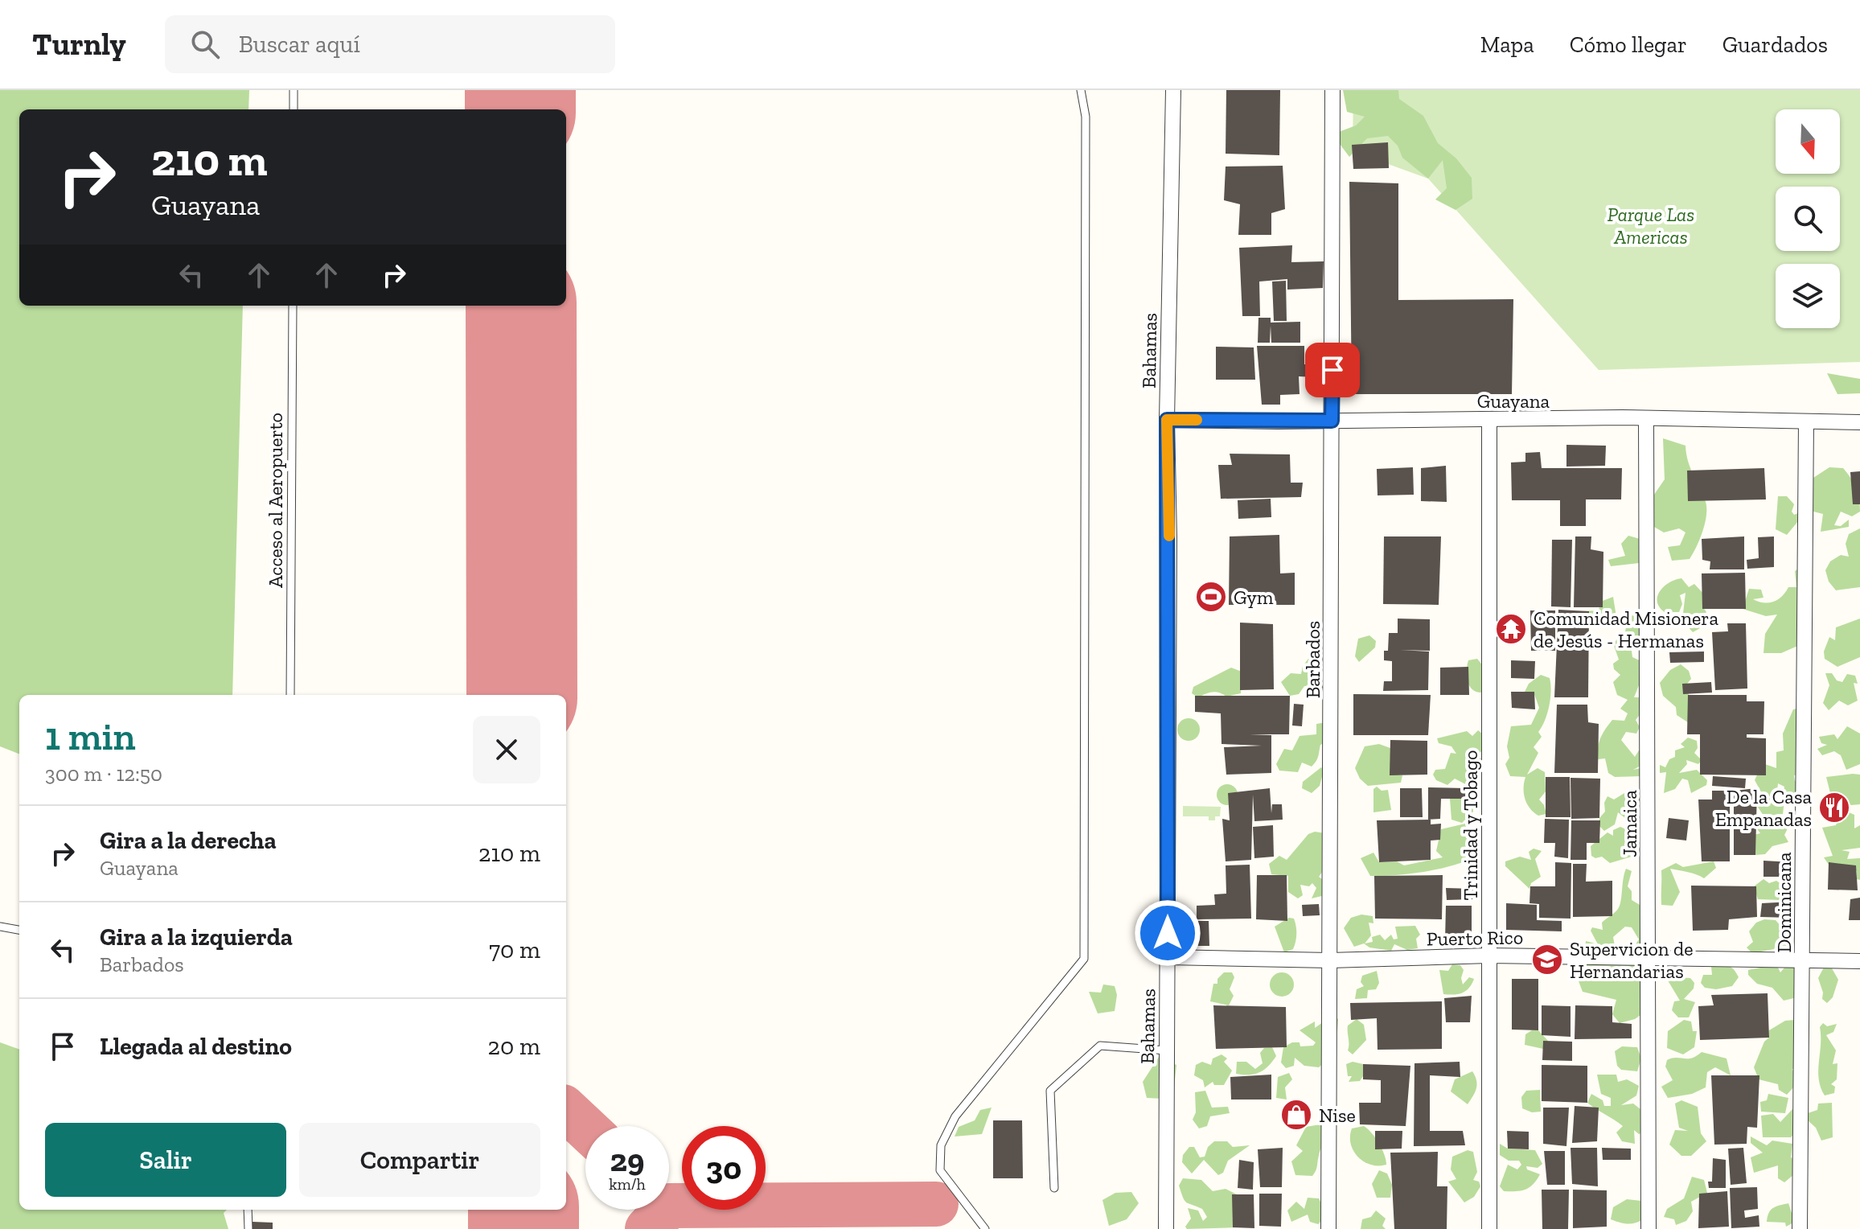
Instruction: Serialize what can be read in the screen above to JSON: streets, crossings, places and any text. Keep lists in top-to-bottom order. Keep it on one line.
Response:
{"streets":{"street":["Bahamas","Guayana","Barbados","Jamaica","Trinidad y Tobago","Dominicana","Puerto Rico"],"lane":["Acceso al Aeropuerto"]},"crossings":[["Bahamas","Guayana"],["Bahamas","Puerto Rico"],["Guayana","Barbados"],["Guayana","Jamaica"],["Guayana","Trinidad y Tobago"],["Guayana","Dominicana"],["Barbados","Puerto Rico"],["Jamaica","Puerto Rico"],["Trinidad y Tobago","Puerto Rico"],["Dominicana","Puerto Rico"]],"parks":["Parque Las Americas"],"places":{"sports":["Gym"],"temple":["Comunidad Misionera de Jesús - Hermanas"],"restaurant":["De la Casa Empanadas"],"school or university":["Supervicion de Hernandarias"],"shop":["Nise"]},"north":"bottom","page":{"header":"Turnly","search":"Buscar aquí","nav":["Mapa","Cómo llegar","Guardados"],"turn":["210 m","Guayana"],"heading":["1 min","300 m · 12:50"],"list":[{"name":"Gira a la derecha","note":"Guayana","value":"210 m"},{"name":"Gira a la izquierda","note":"Barbados","value":"70 m"},{"name":"Llegada al destino","value":"20 m"}],"buttons":["Salir","Compartir"],"speed":"29 km/h","limit":"30"}}
